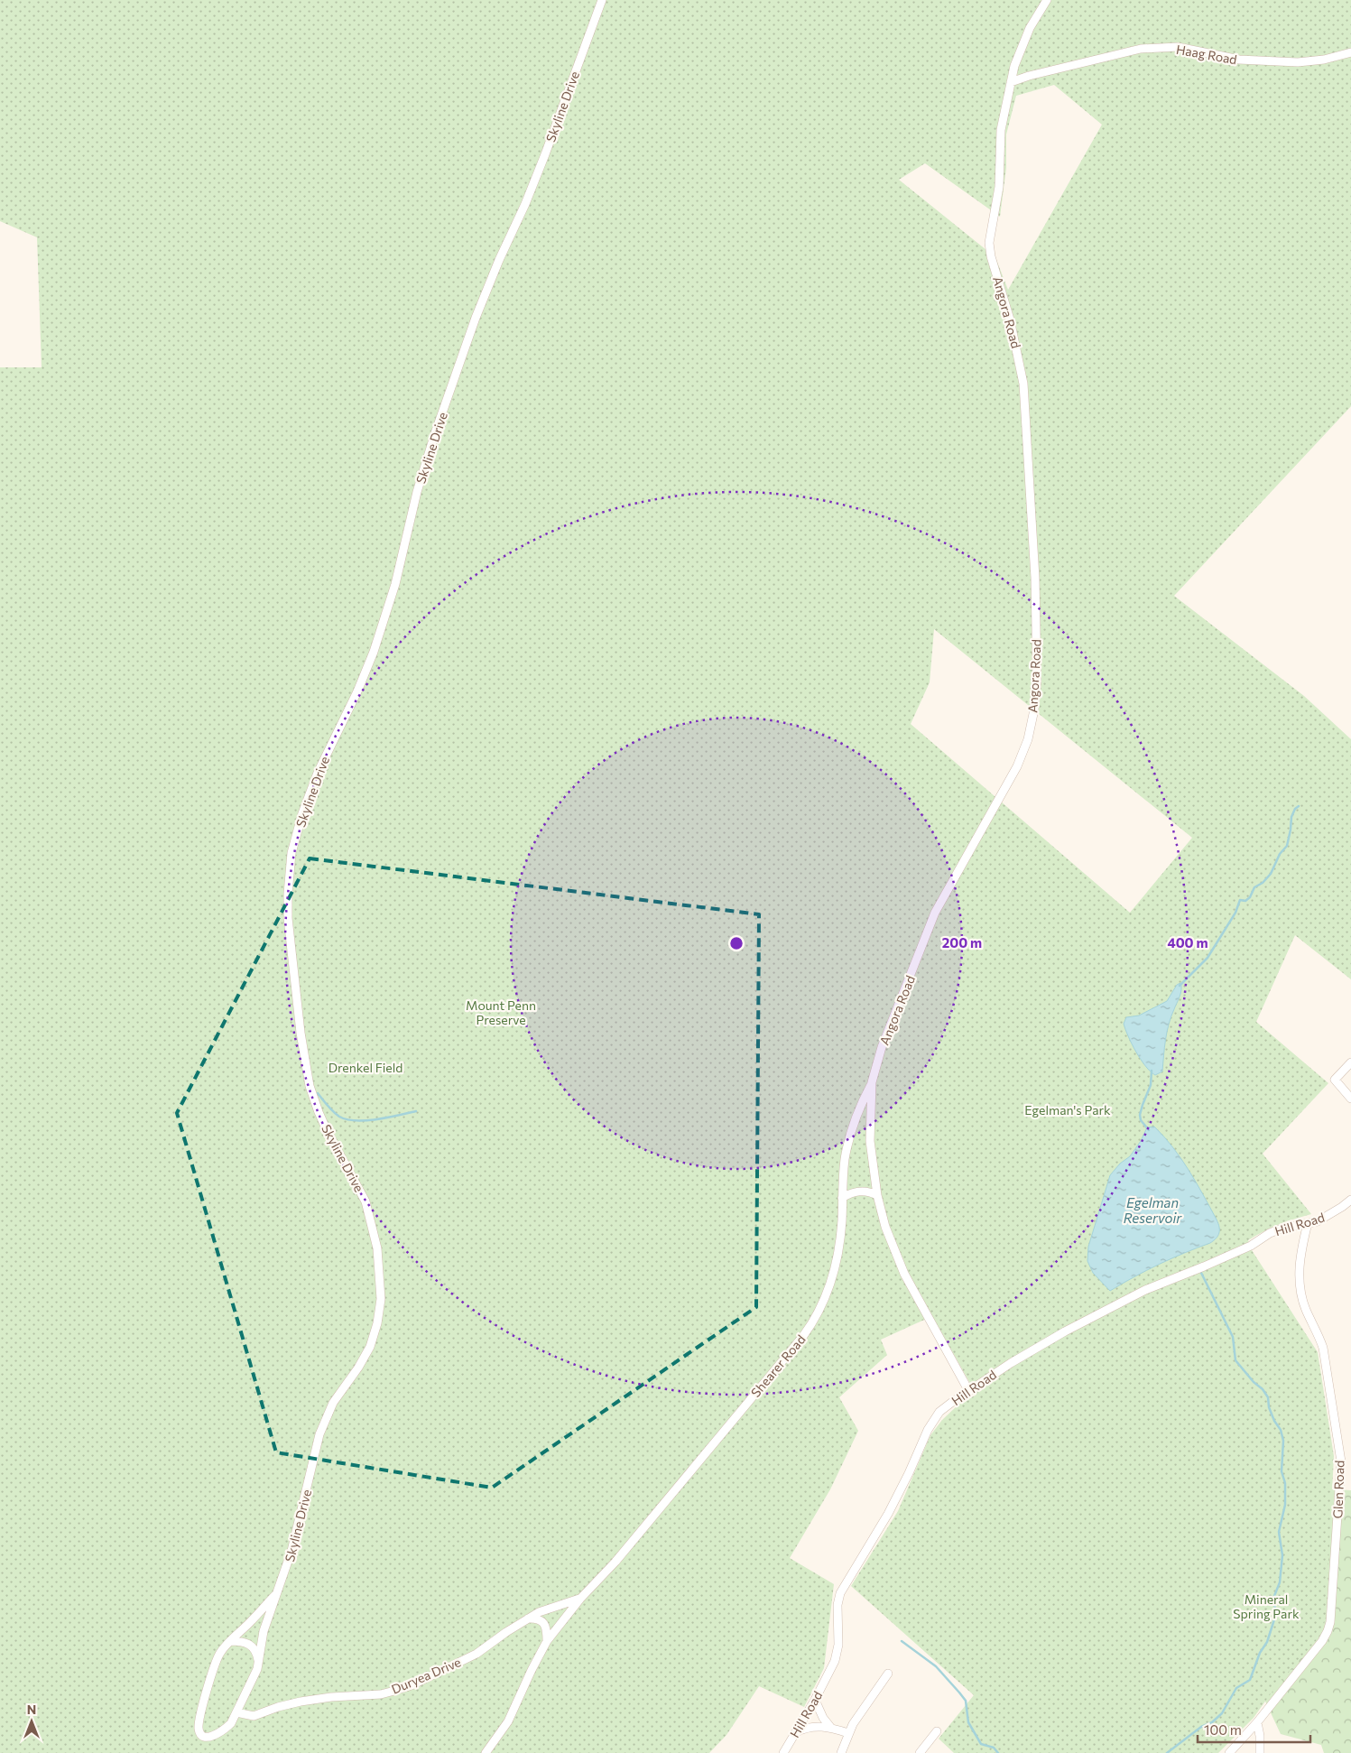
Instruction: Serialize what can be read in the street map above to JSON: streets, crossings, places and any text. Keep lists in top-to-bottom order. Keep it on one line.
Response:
{"streets":{"street":["Haag Road","Skyline Drive","Angora Road","Hill Road","Shearer Road","Glen Road","Duryea Drive"]},"crossings":[["Haag Road","Angora Road"],["Skyline Drive","Duryea Drive"],["Angora Road","Hill Road"],["Angora Road","Shearer Road"],["Hill Road","Glen Road"],["Shearer Road","Duryea Drive"]],"water":["Egelman Reservoir"],"parks":["Mount Penn Preserve","Drenkel Field","Egelman's Park","Mineral Spring Park"],"scale_bar":"100 m","north":"top","rings":["200 m","400 m"]}
